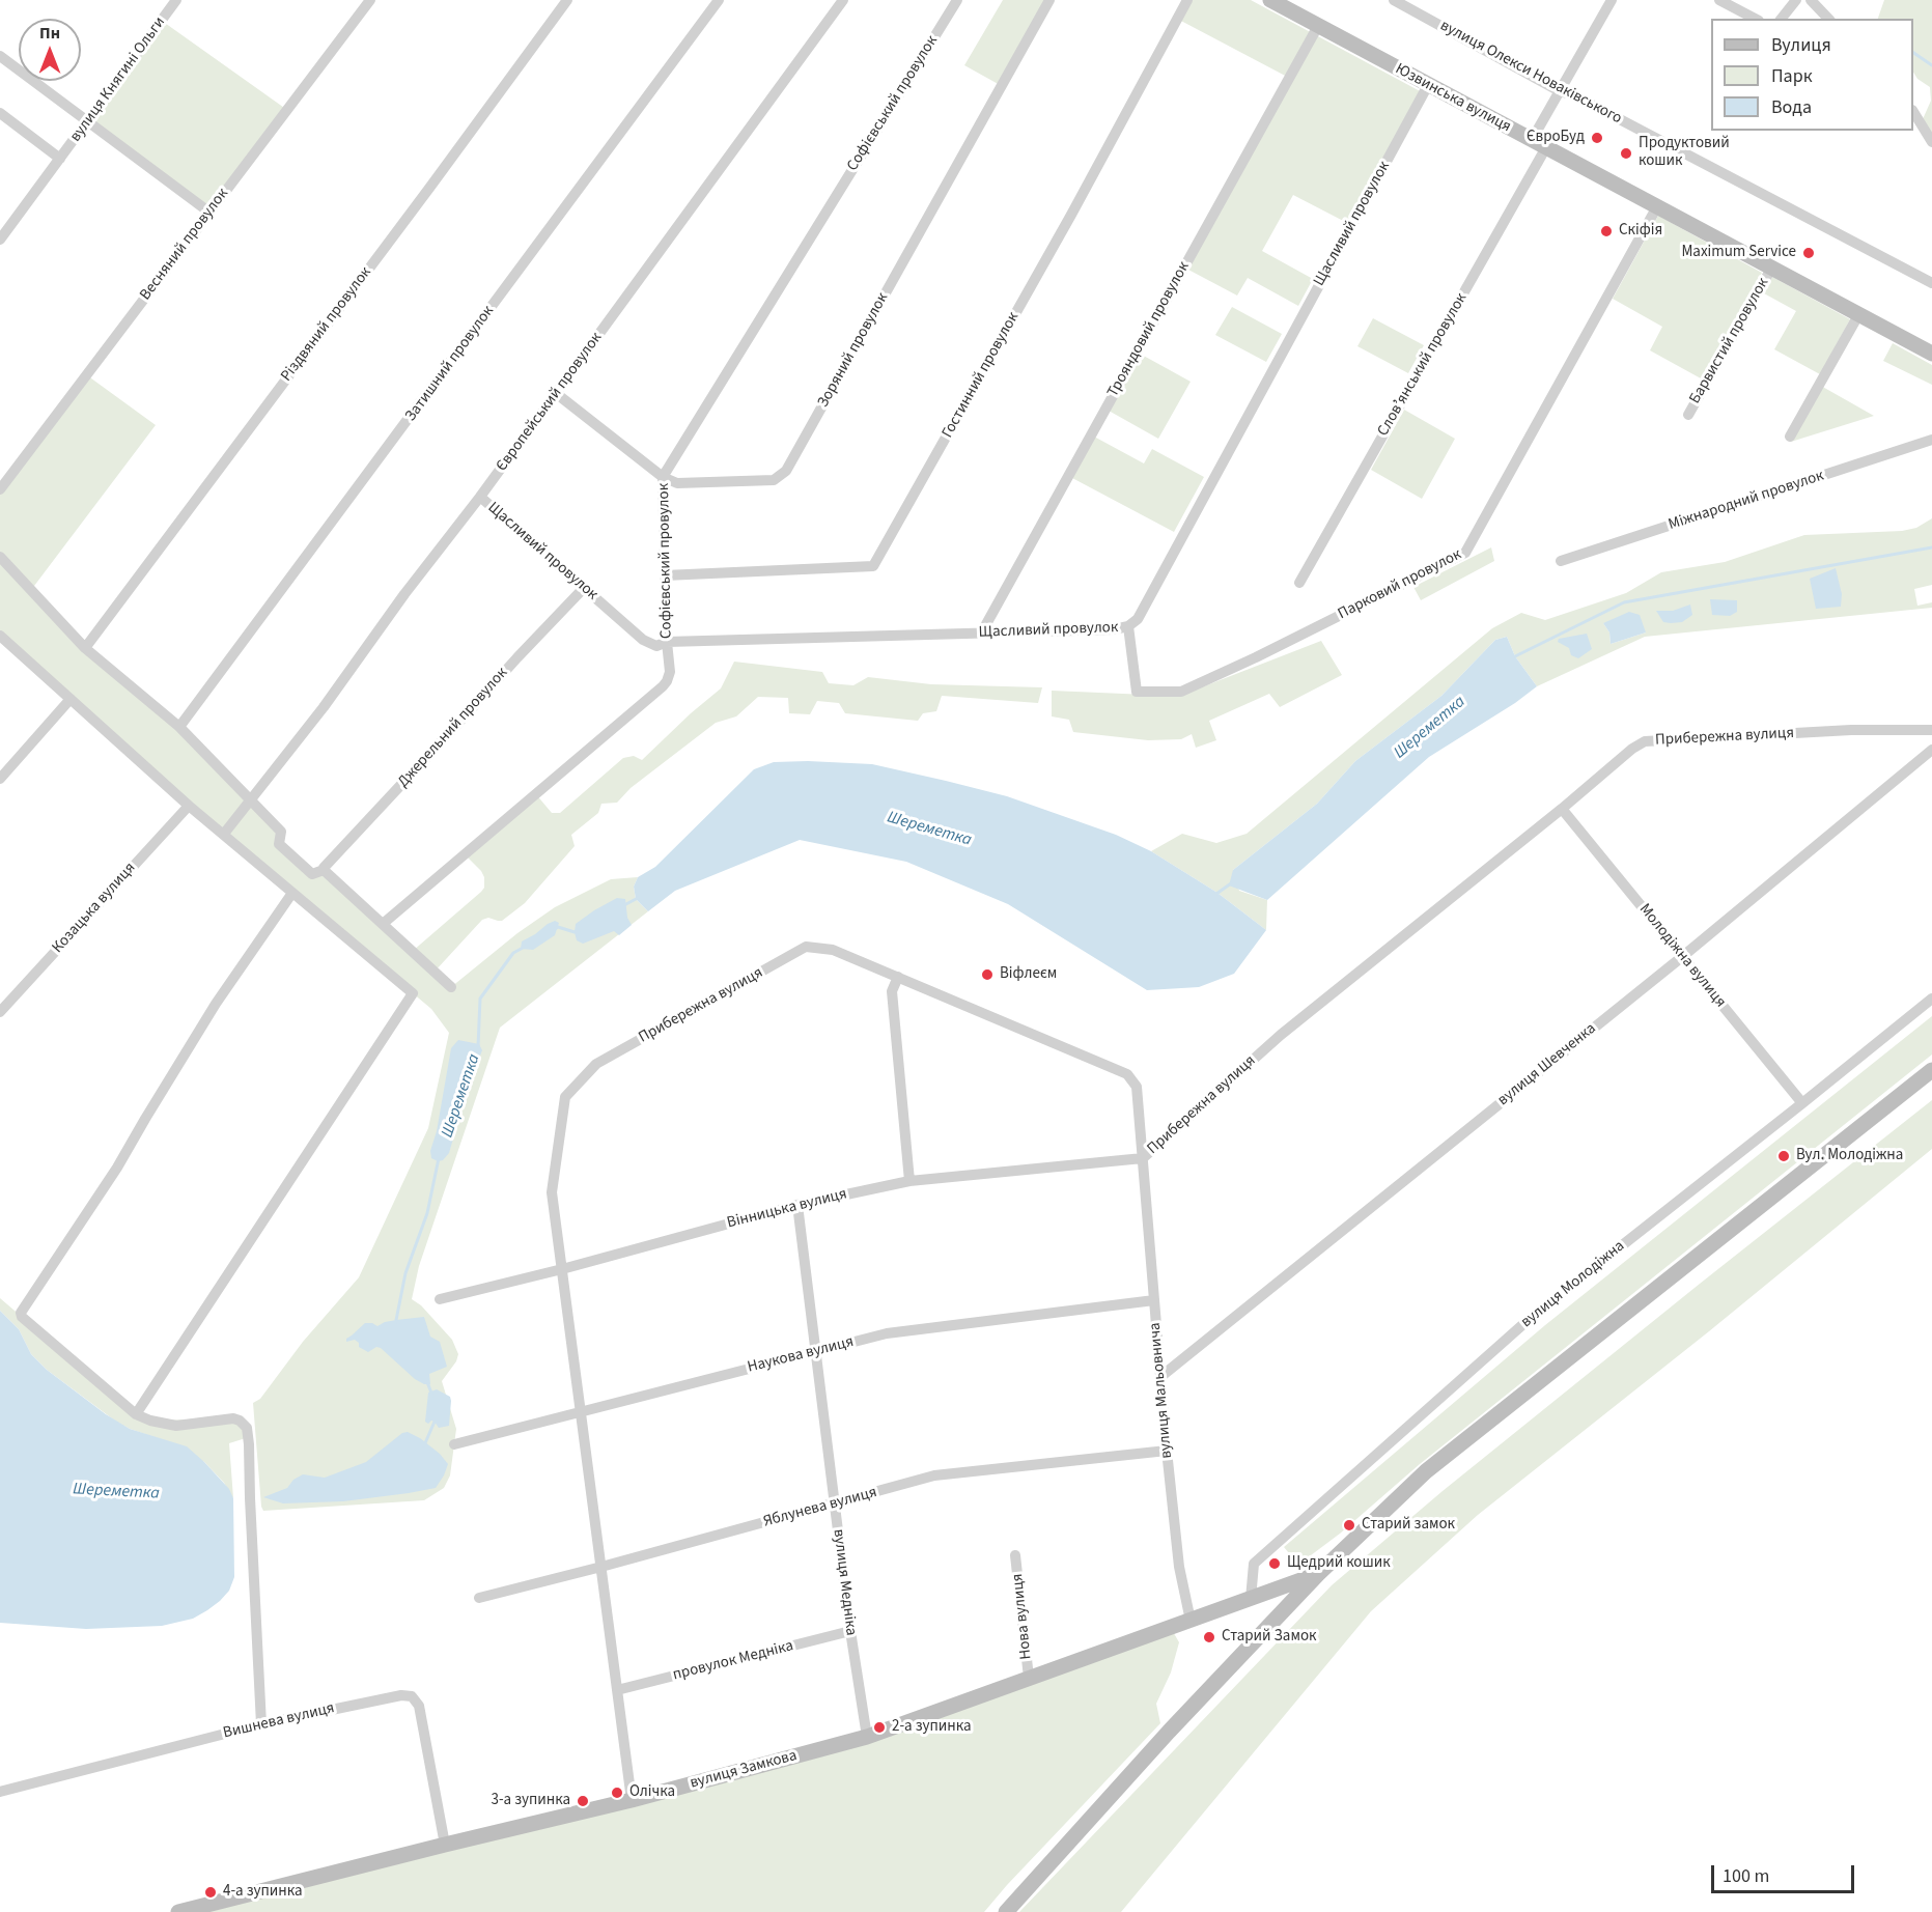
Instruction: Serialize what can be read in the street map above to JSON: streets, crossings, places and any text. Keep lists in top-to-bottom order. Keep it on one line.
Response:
{"streets":{"main road":["Юзвинська вулиця","вулиця Замкова"],"street":["вулиця Олекси Новаківського","вулиця Княгині Ольги","Софієвський провулок","Щасливий провулок","Весняний провулок","Різдвяний провулок","Трояндовий провулок","Барвистий провулок","Зоряний провулок","Затишний провулок","Словʼянський провулок","Гостинний провулок","Європейський провулок","Міжнародний провулок","Парковий провулок","Джерельний провулок","Прибережна вулиця","Козацька вулиця","Молодіжна вулиця","вулиця Шевченка","Вінницька вулиця","вулиця Молодіжна","Наукова вулиця","вулиця Мальовнича","Яблунева вулиця","вулиця Медніка","Нова вулиця","провулок Медніка","Вишнева вулиця"]},"crossings":[["Юзвинська вулиця","Щасливий провулок"],["Юзвинська вулиця","Трояндовий провулок"],["Юзвинська вулиця","Барвистий провулок"],["Юзвинська вулиця","Словʼянський провулок"],["Юзвинська вулиця","Парковий провулок"],["Софієвський провулок","Щасливий провулок"],["Софієвський провулок","Зоряний провулок"],["Софієвський провулок","Гостинний провулок"],["Щасливий провулок","Трояндовий провулок"],["Щасливий провулок","Європейський провулок"],["Щасливий провулок","Парковий провулок"],["Щасливий провулок","Джерельний провулок"],["Зоряний провулок","Європейський провулок"],["Прибережна вулиця","Молодіжна вулиця"],["Прибережна вулиця","Вінницька вулиця"],["Прибережна вулиця","Наукова вулиця"],["Прибережна вулиця","вулиця Мальовнича"],["Прибережна вулиця","Яблунева вулиця"],["Прибережна вулиця","провулок Медніка"],["Прибережна вулиця","вулиця Замкова"],["Молодіжна вулиця","вулиця Шевченка"],["Молодіжна вулиця","вулиця Молодіжна"],["вулиця Шевченка","вулиця Мальовнича"],["Вінницька вулиця","вулиця Мальовнича"],["Вінницька вулиця","вулиця Медніка"],["вулиця Молодіжна","вулиця Замкова"],["Наукова вулиця","вулиця Мальовнича"],["Наукова вулиця","вулиця Медніка"],["вулиця Мальовнича","Яблунева вулиця"],["вулиця Мальовнича","вулиця Замкова"],["Яблунева вулиця","вулиця Медніка"],["вулиця Медніка","провулок Медніка"],["вулиця Медніка","вулиця Замкова"],["Нова вулиця","вулиця Замкова"],["Вишнева вулиця","вулиця Замкова"]],"water":["Шереметка"],"places":["ЄвроБуд","Продуктовий кошик","Скіфія","Maximum Service","Віфлеєм","Вул. Молодіжна","Старий замок","Щедрий кошик","Старий Замок","2-а зупинка","Олічка","3-а зупинка","4-а зупинка"],"legend":["Вулиця","Парк","Вода"],"scale_bar":"100 m","north":"top"}
